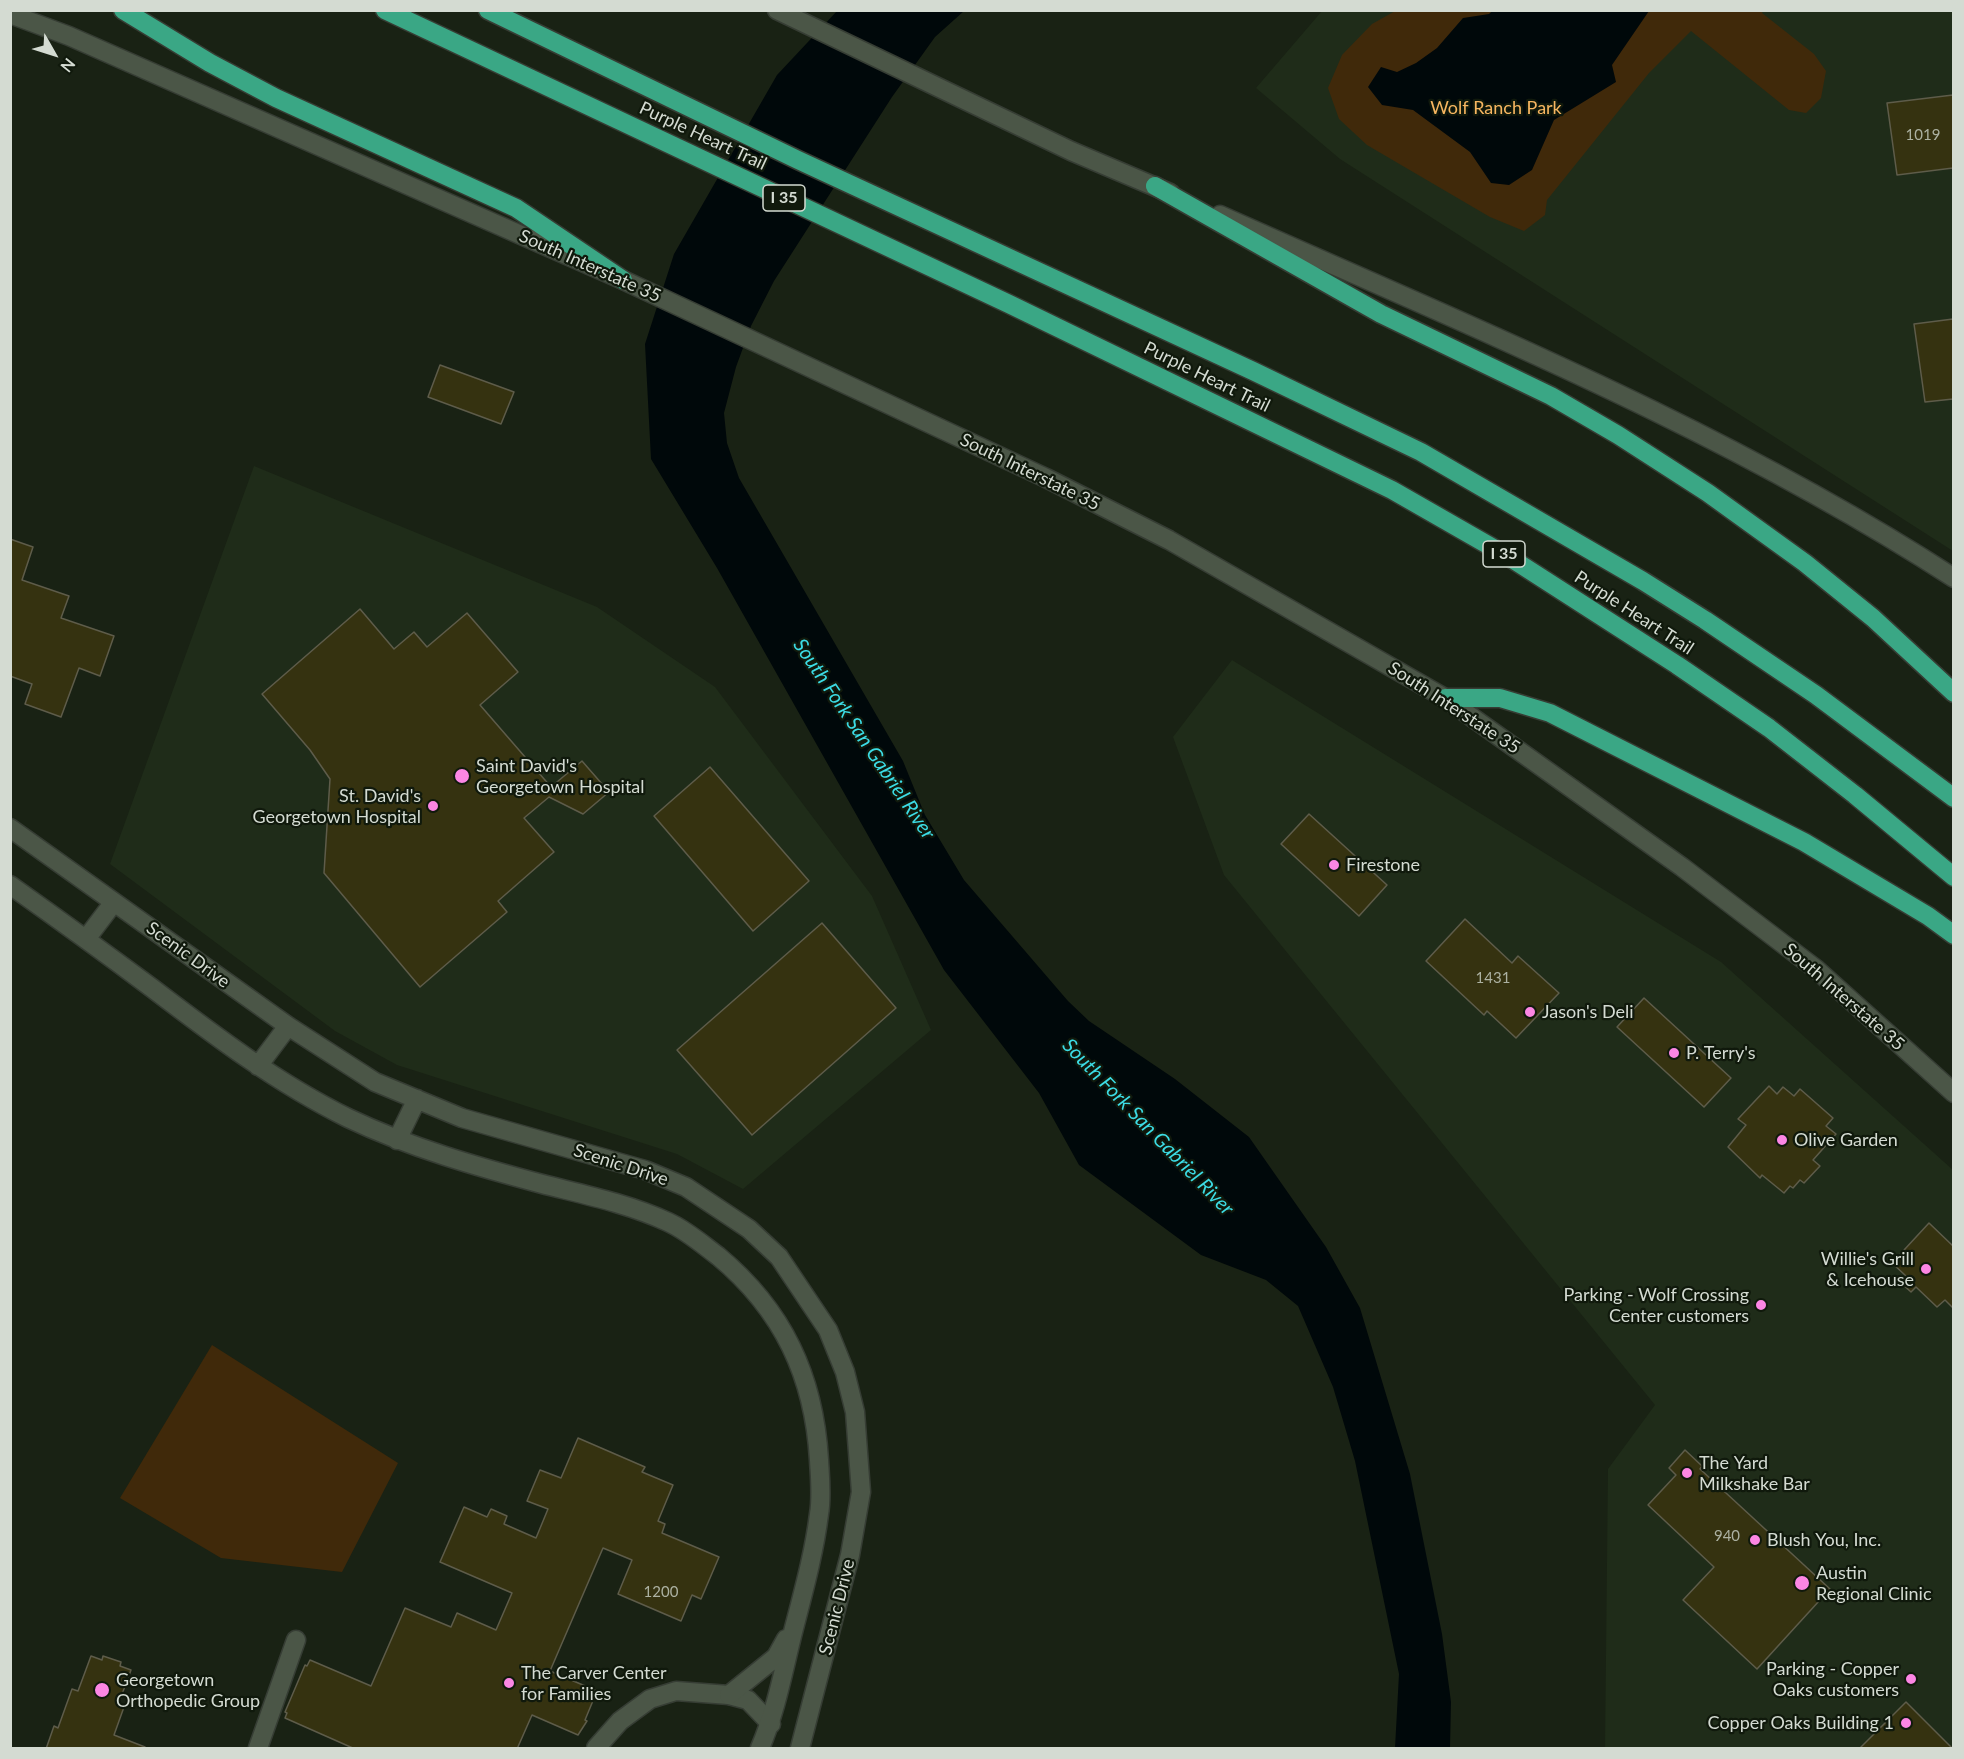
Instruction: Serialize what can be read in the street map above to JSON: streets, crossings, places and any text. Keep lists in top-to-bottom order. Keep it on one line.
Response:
{"streets":{"highway":["Purple Heart Trail","I 35"],"main road":["South Interstate 35","Scenic Drive"]},"water":["South Fork San Gabriel River"],"parks":["Wolf Ranch Park"],"places":["Saint David's Georgetown Hospital","St. David's Georgetown Hospital","Firestone","Jason's Deli","P. Terry's","Olive Garden","Willie's Grill & Icehouse","Parking - Wolf Crossing Center customers","The Yard Milkshake Bar","Blush You, Inc.","Austin Regional Clinic","Parking - Copper Oaks customers","The Carver Center for Families","Georgetown Orthopedic Group","Copper Oaks Building 1"],"house_numbers":["1019","1431","940","1200"],"north":"bottom right"}
